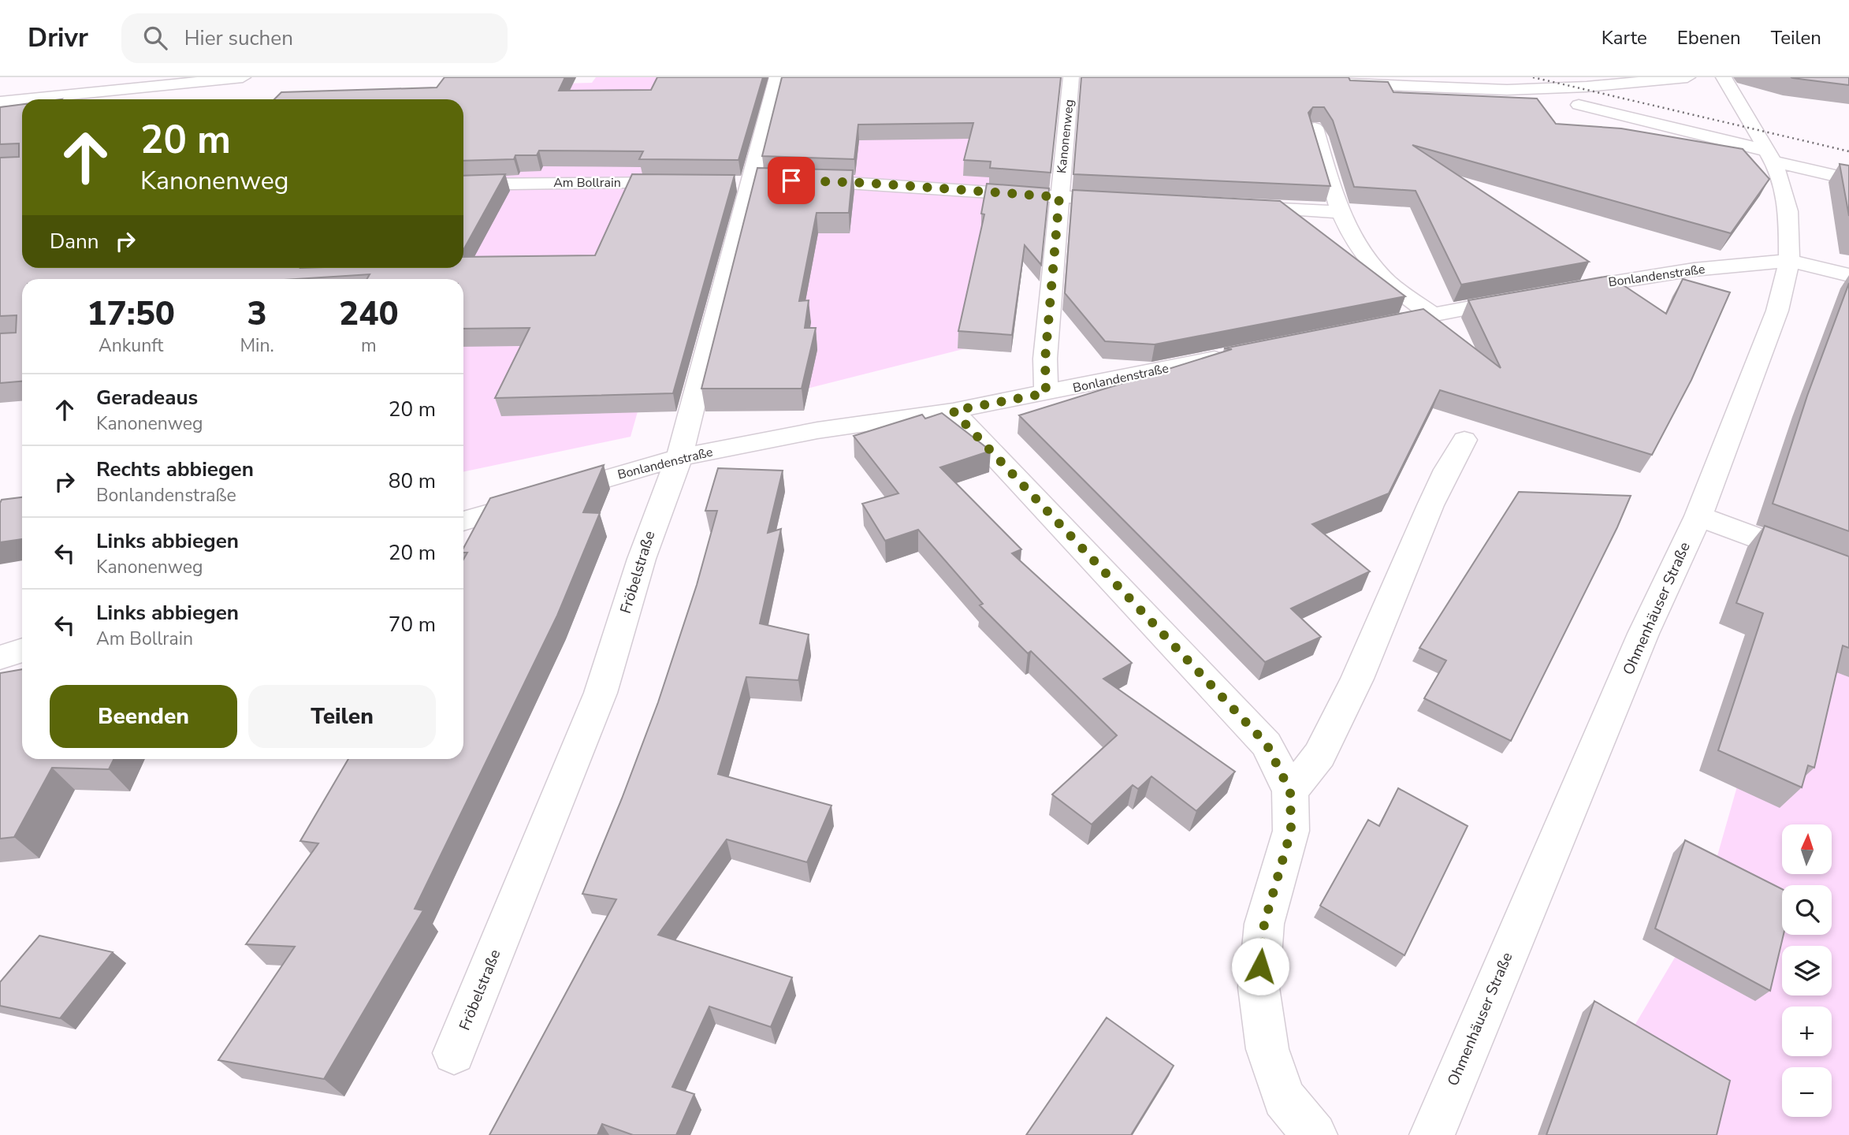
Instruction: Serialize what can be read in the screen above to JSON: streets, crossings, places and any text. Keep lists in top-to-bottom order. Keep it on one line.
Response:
{"streets":{"street":["Kanonenweg","Am Bollrain","Bonlandenstraße","Fröbelstraße","Ohmenhäuser Straße"]},"crossings":[["Kanonenweg","Bonlandenstraße"],["Bonlandenstraße","Fröbelstraße"],["Bonlandenstraße","Ohmenhäuser Straße"]],"north":"top","page":{"header":"Drivr","search":"Hier suchen","nav":["Karte","Ebenen","Teilen"],"turn":["20 m","Kanonenweg"],"then":"Dann","eta":["17:50","Ankunft","3","Min.","240","m"],"list":[{"name":"Geradeaus","note":"Kanonenweg","value":"20 m"},{"name":"Rechts abbiegen","note":"Bonlandenstraße","value":"80 m"},{"name":"Links abbiegen","note":"Kanonenweg","value":"20 m"},{"name":"Links abbiegen","note":"Am Bollrain","value":"70 m"}],"buttons":["Beenden","Teilen"],"map_buttons":["+","−"]}}
